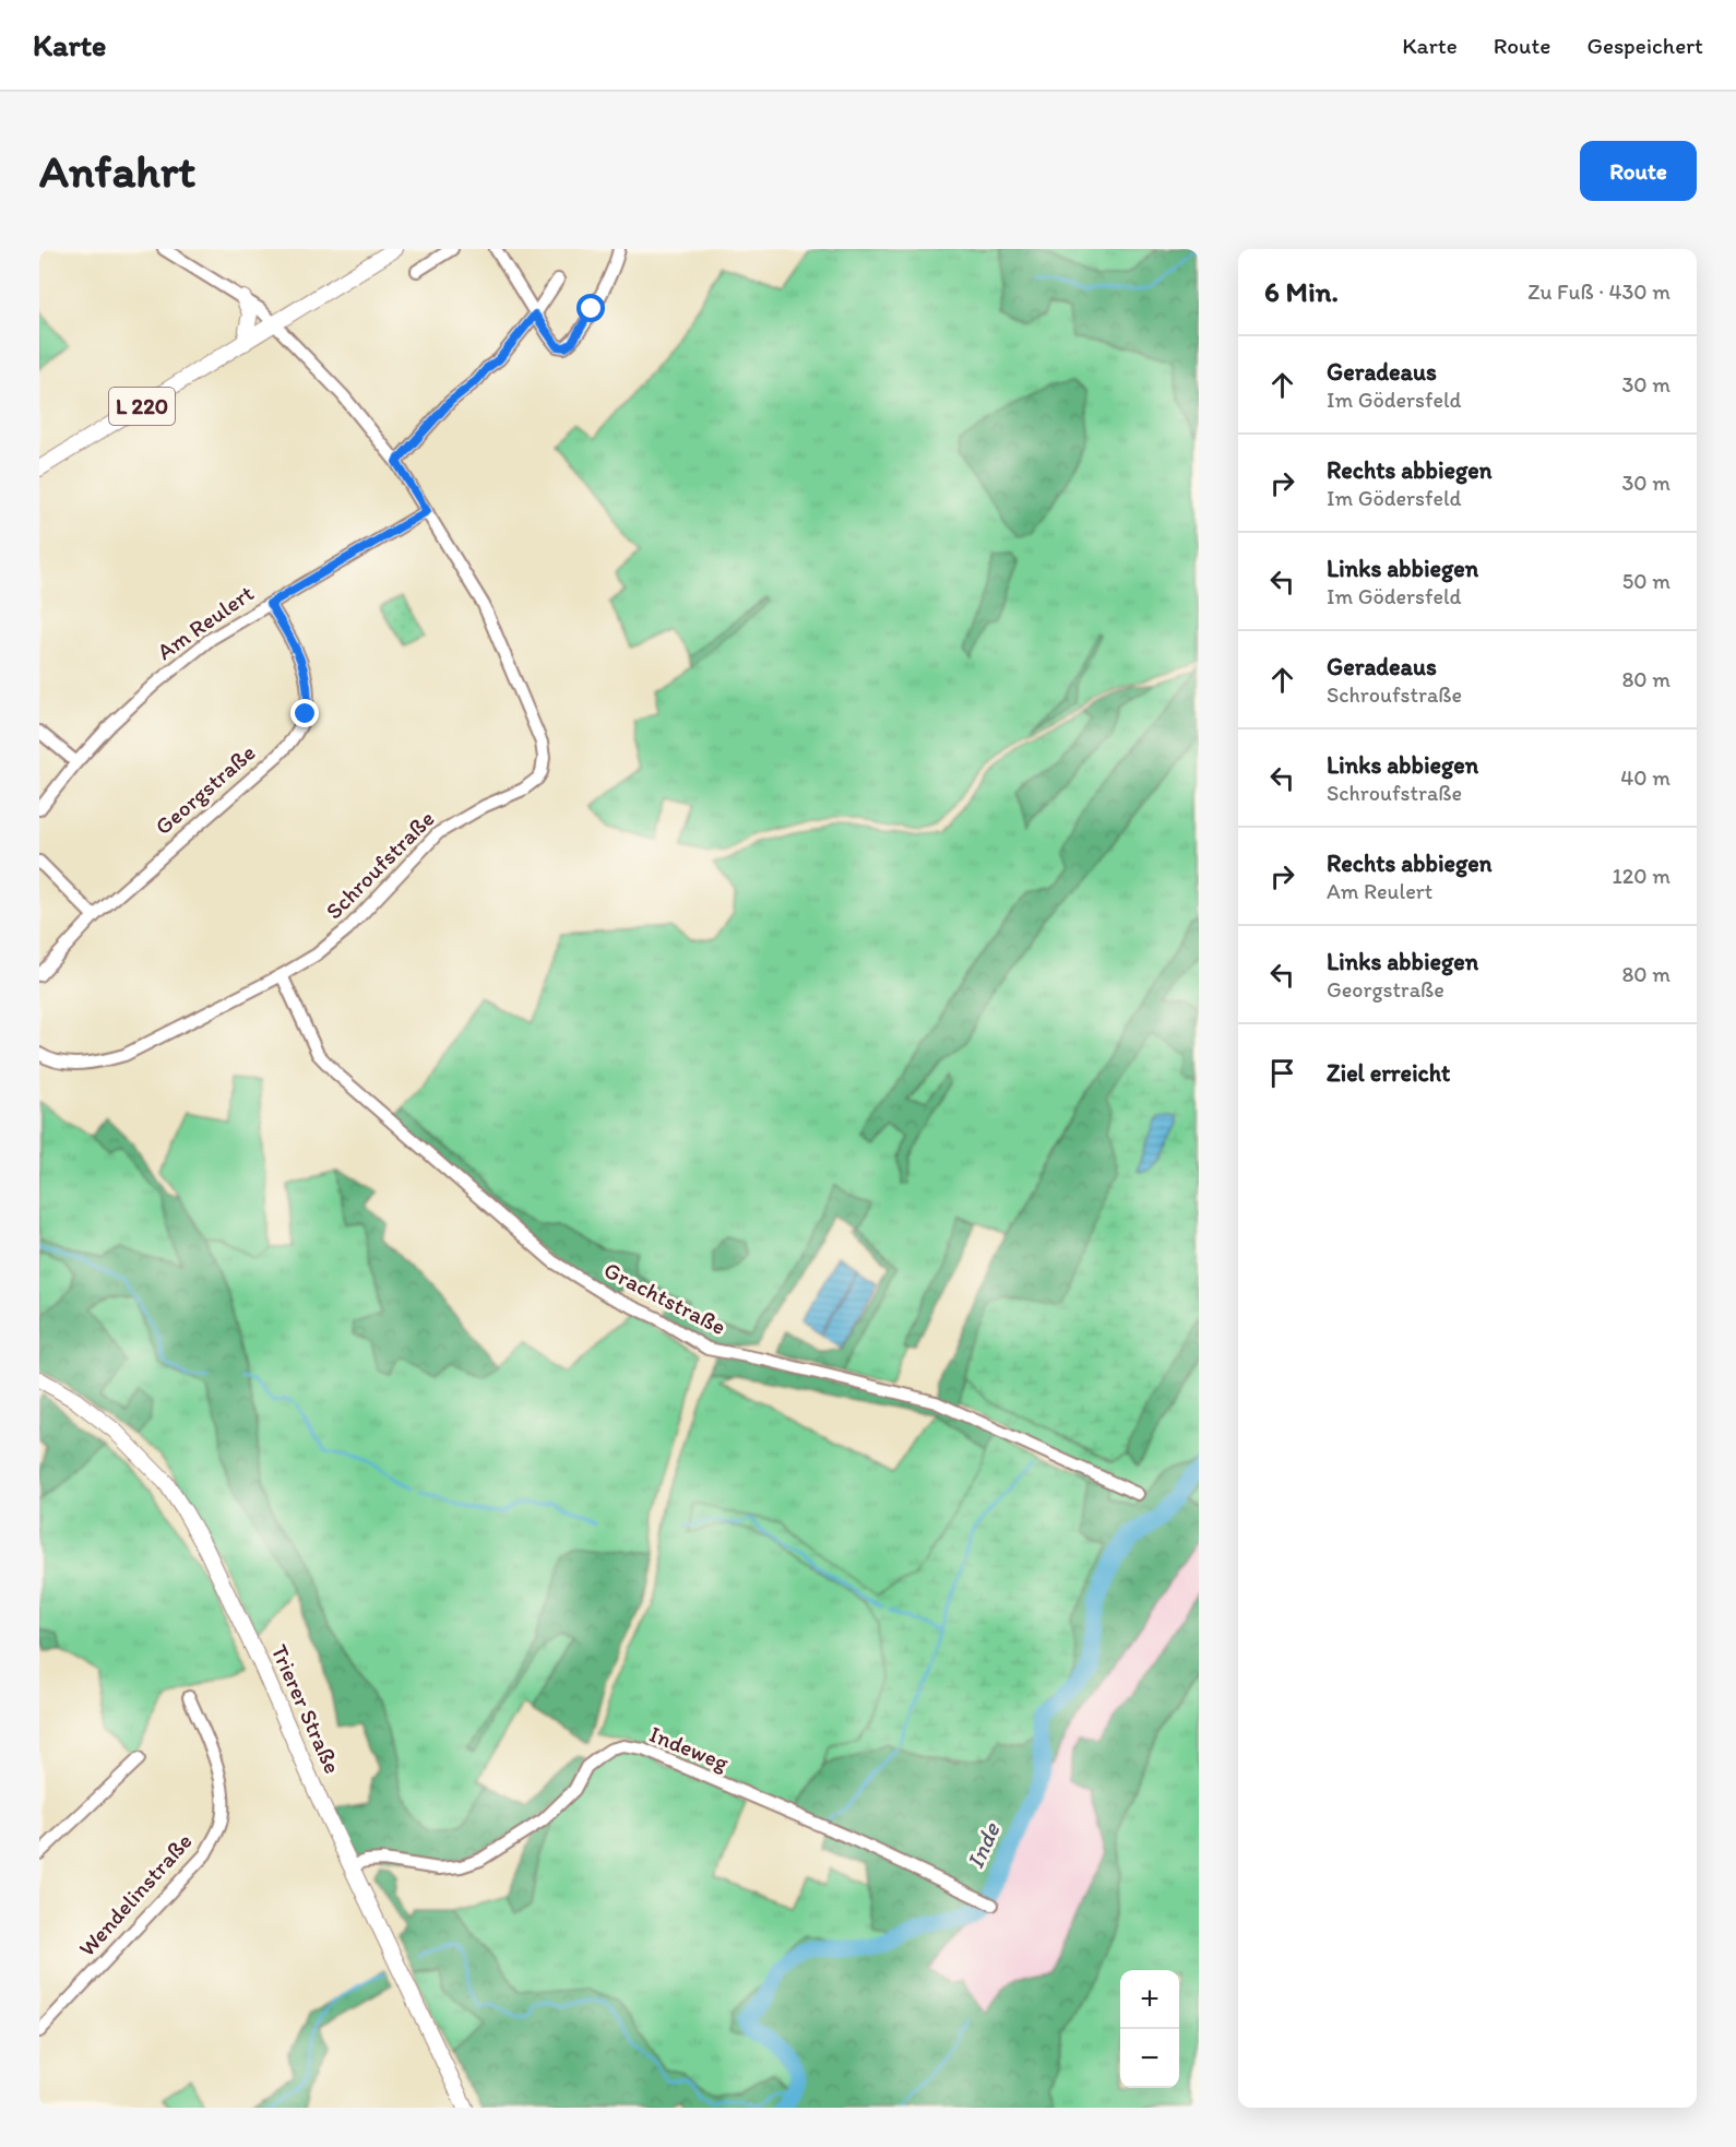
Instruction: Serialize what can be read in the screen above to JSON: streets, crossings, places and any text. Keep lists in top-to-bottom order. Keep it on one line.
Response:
{"streets":{"main road":["L 220","Trierer Straße"],"street":["Am Reulert","Georgstraße","Schroufstraße","Grachtstraße","Indeweg","Wendelinstraße"]},"crossings":[["L 220","Schroufstraße"],["Am Reulert","Georgstraße"],["Am Reulert","Schroufstraße"],["Schroufstraße","Grachtstraße"],["Trierer Straße","Indeweg"]],"water":["Inde"],"page":{"header":"Karte","nav":["Karte","Route","Gespeichert"],"buttons":"Route","title":"Anfahrt","heading":["6 Min.","Zu Fuß · 430 m"],"list":[["Geradeaus","Im Gödersfeld","30 m"],["Rechts abbiegen","Im Gödersfeld","30 m"],["Links abbiegen","Im Gödersfeld","50 m"],["Geradeaus","Schroufstraße","80 m"],["Links abbiegen","Schroufstraße","40 m"],["Rechts abbiegen","Am Reulert","120 m"],["Links abbiegen","Georgstraße","80 m"],"Ziel erreicht"],"map_buttons":["+","−"]}}
